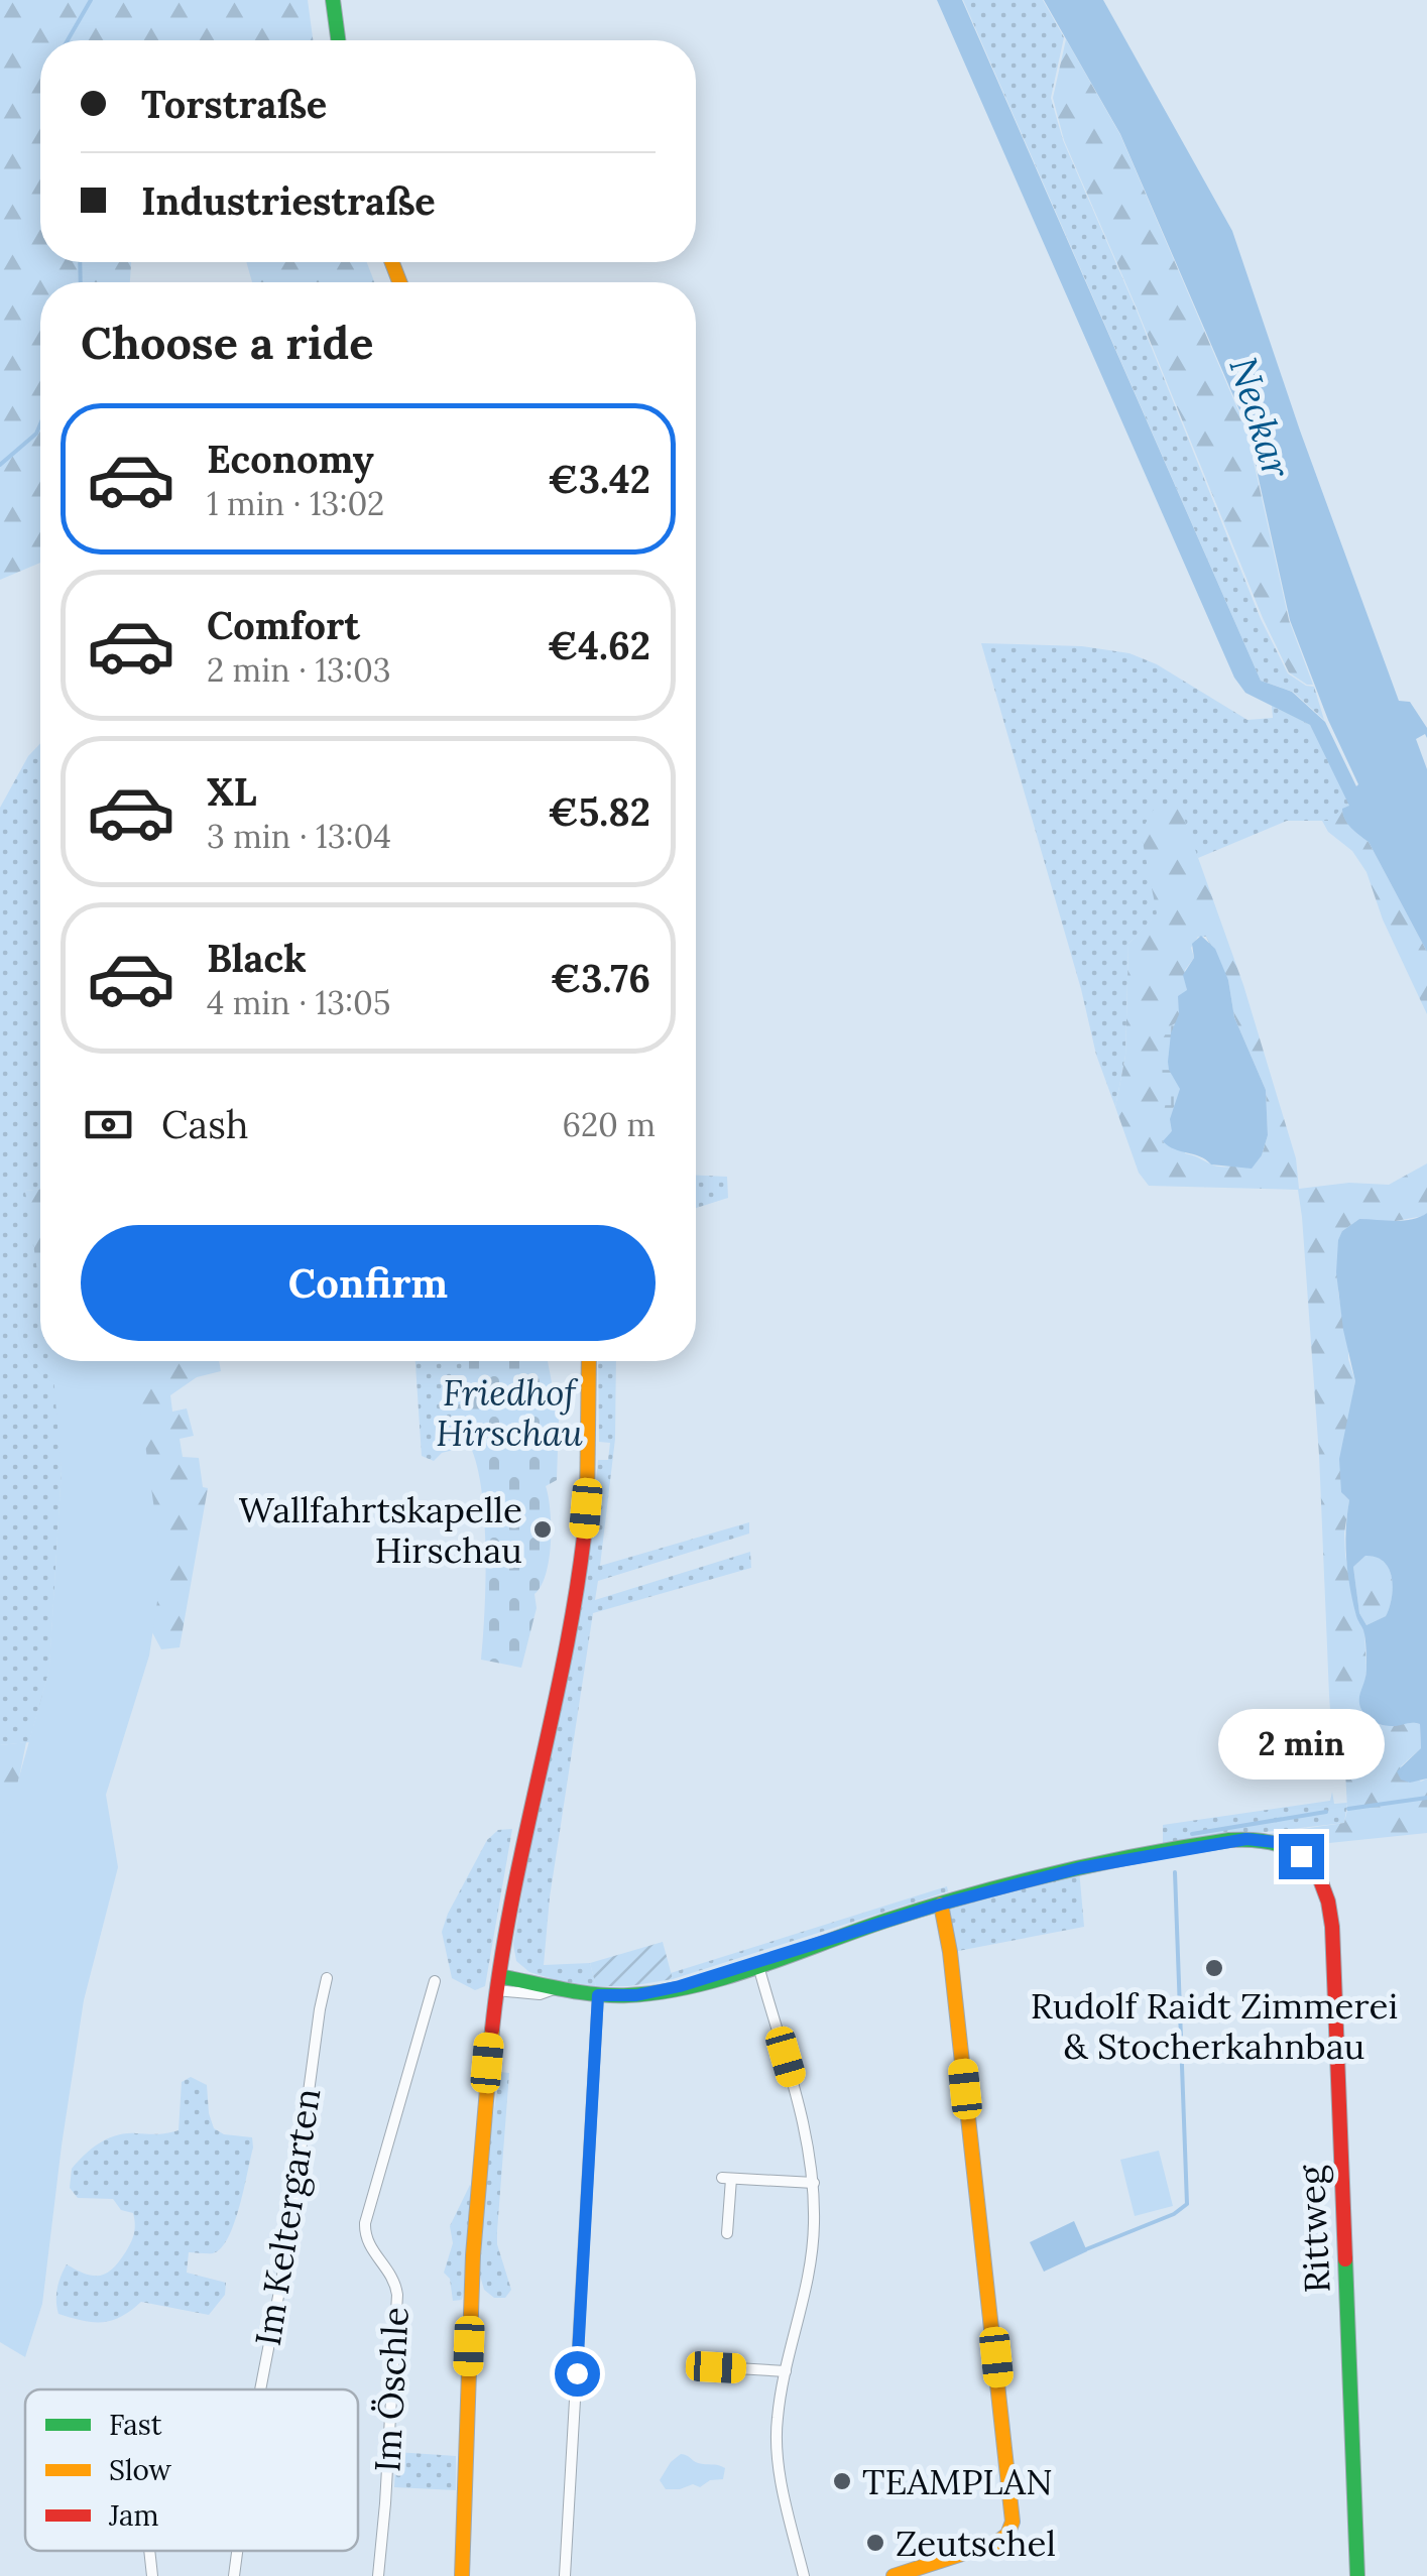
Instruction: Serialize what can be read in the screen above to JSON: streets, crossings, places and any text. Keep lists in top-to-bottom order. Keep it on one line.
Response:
{"streets":{"street":["Im Keltergarten","Rittweg","Im Öschle"]},"water":["Neckar"],"parks":["Friedhof Hirschau"],"places":["Wallfahrtskapelle Hirschau","Rudolf Raidt Zimmerei & Stocherkahnbau","TEAMPLAN","Zeutschel"],"legend":["Fast","Slow","Jam"],"page":{"banner":["Torstraße","Industriestraße"],"heading":"Choose a ride","list":[{"name":"Economy","note":"1 min · 13:02","value":"€3.42"},{"name":"Comfort","note":"2 min · 13:03","value":"€4.62"},{"name":"XL","note":"3 min · 13:04","value":"€5.82"},{"name":"Black","note":"4 min · 13:05","value":"€3.76"}],"pay":["Cash","620 m"],"buttons":"Confirm","bubble":"2 min"}}
